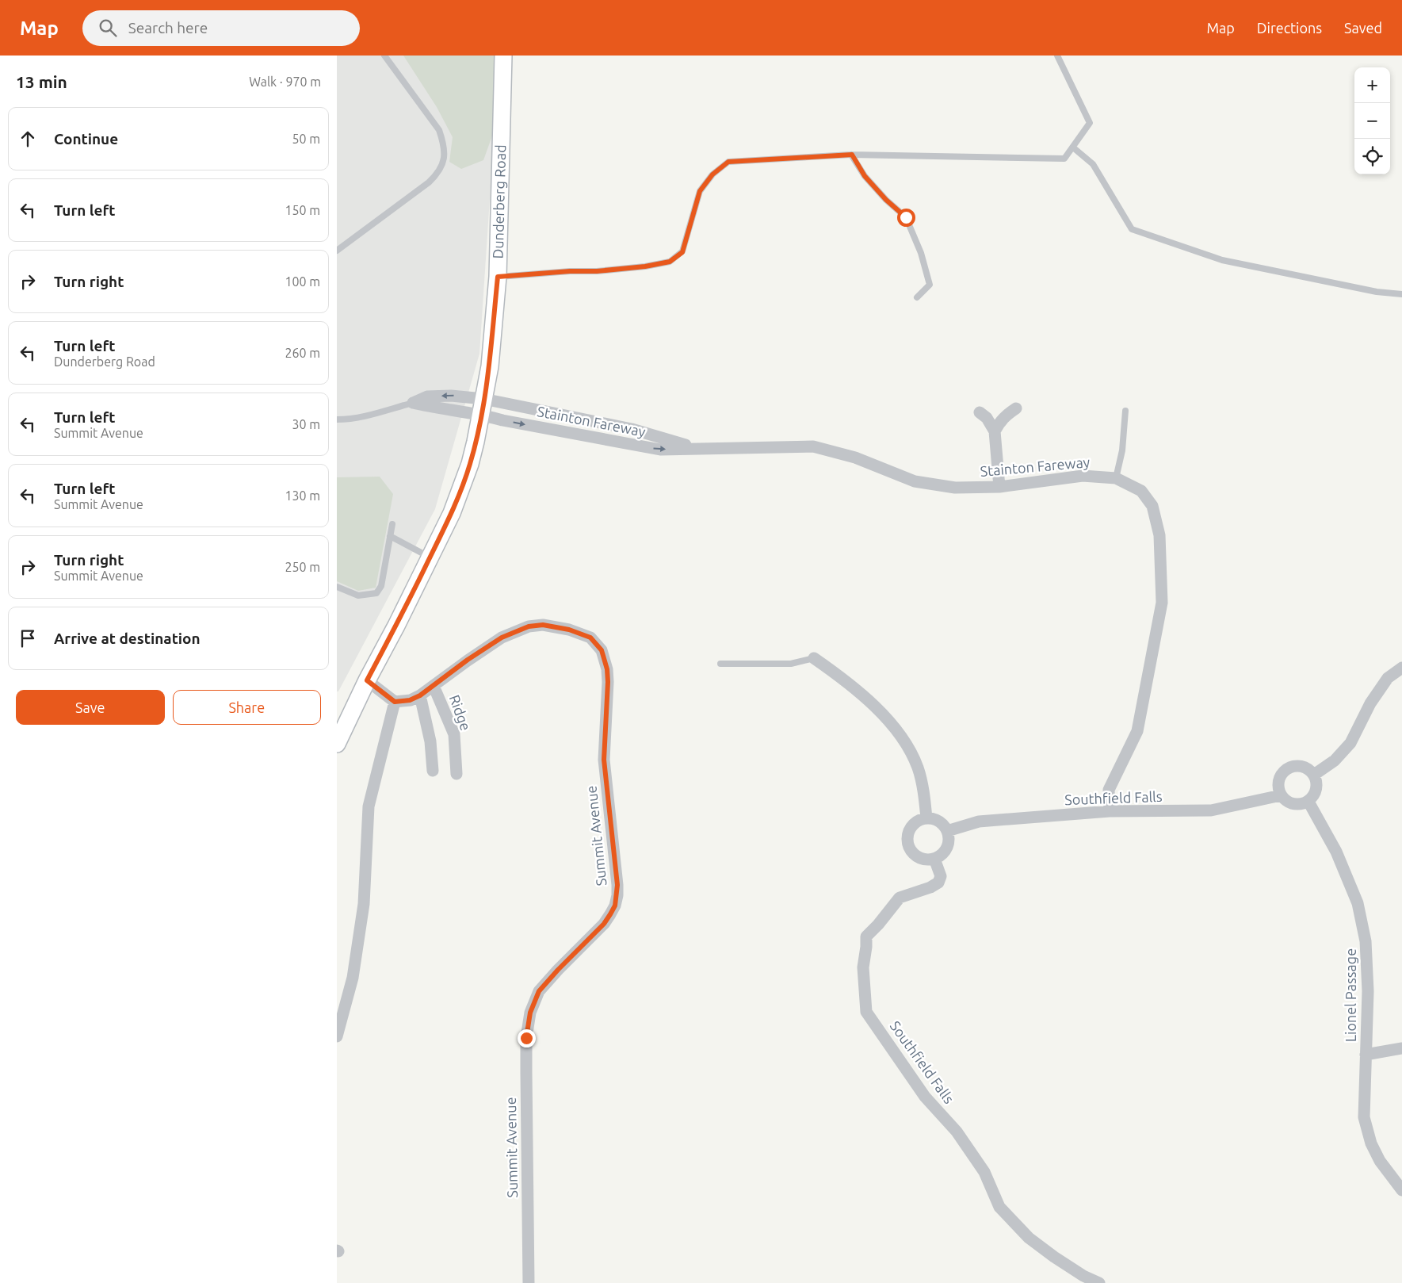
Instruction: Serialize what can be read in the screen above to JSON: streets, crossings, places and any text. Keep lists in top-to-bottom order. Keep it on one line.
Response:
{"streets":{"street":["Dunderberg Road","Stainton Fareway","Ridge","Southfield Falls","Summit Avenue","Lionel Passage"]},"crossings":[["Dunderberg Road","Stainton Fareway"],["Stainton Fareway","Southfield Falls"],["Ridge","Summit Avenue"],["Southfield Falls","Lionel Passage"]],"page":{"header":"Map","search":"Search here","nav":["Map","Directions","Saved"],"heading":["13 min","Walk · 970 m"],"map_buttons":["+","−"],"list":[["Continue","50 m"],["Turn left","150 m"],["Turn right","100 m"],["Turn left","Dunderberg Road","260 m"],["Turn left","Summit Avenue","30 m"],["Turn left","Summit Avenue","130 m"],["Turn right","Summit Avenue","250 m"],"Arrive at destination"],"buttons":["Save","Share"]}}
